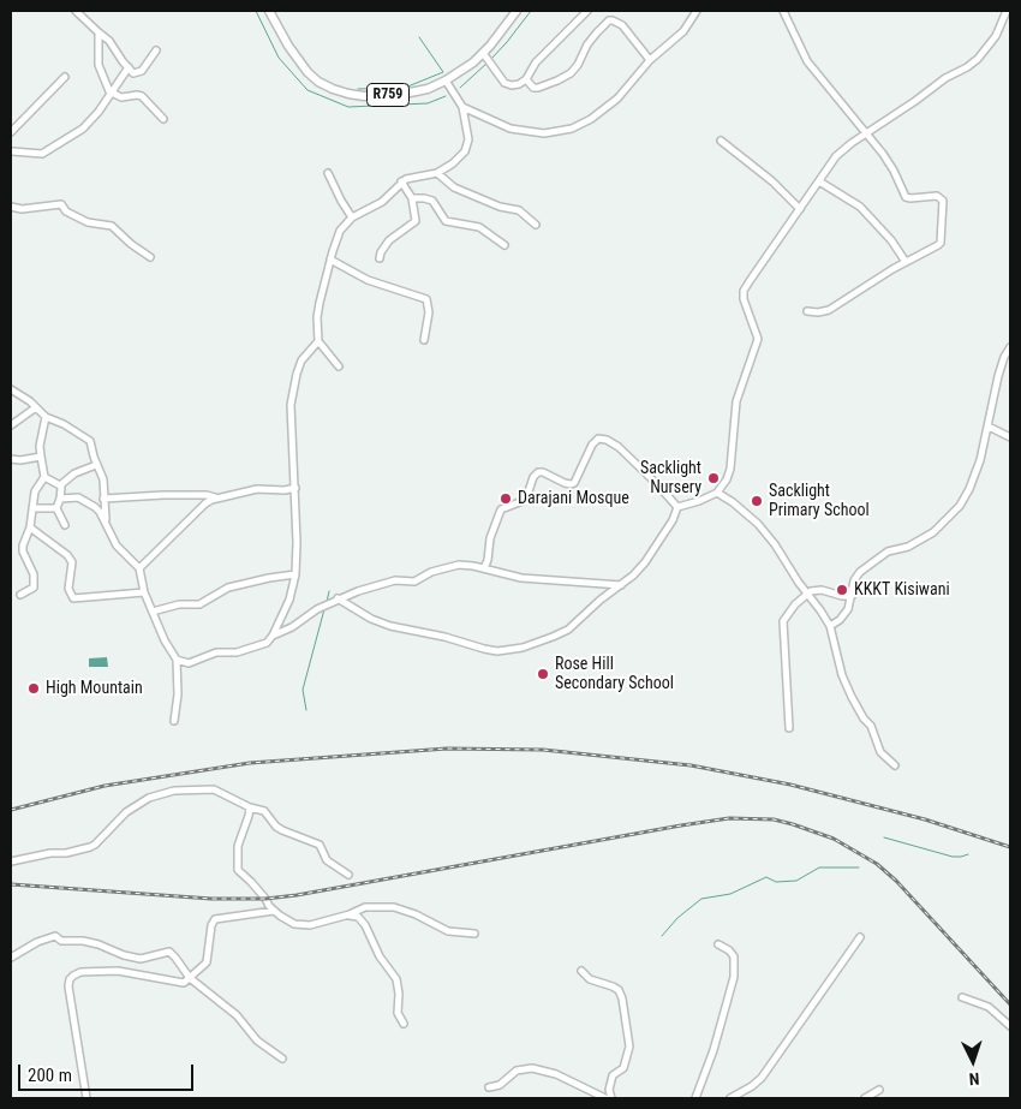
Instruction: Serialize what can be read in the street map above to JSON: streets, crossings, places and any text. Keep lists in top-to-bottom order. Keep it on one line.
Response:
{"streets":{"main road":["R759"]},"places":["Sacklight Nursery","Darajani Mosque","Sacklight Primary School","KKKT Kisiwani","Rose Hill Secondary School","High Mountain"],"scale_bar":"200 m","north":"bottom"}
